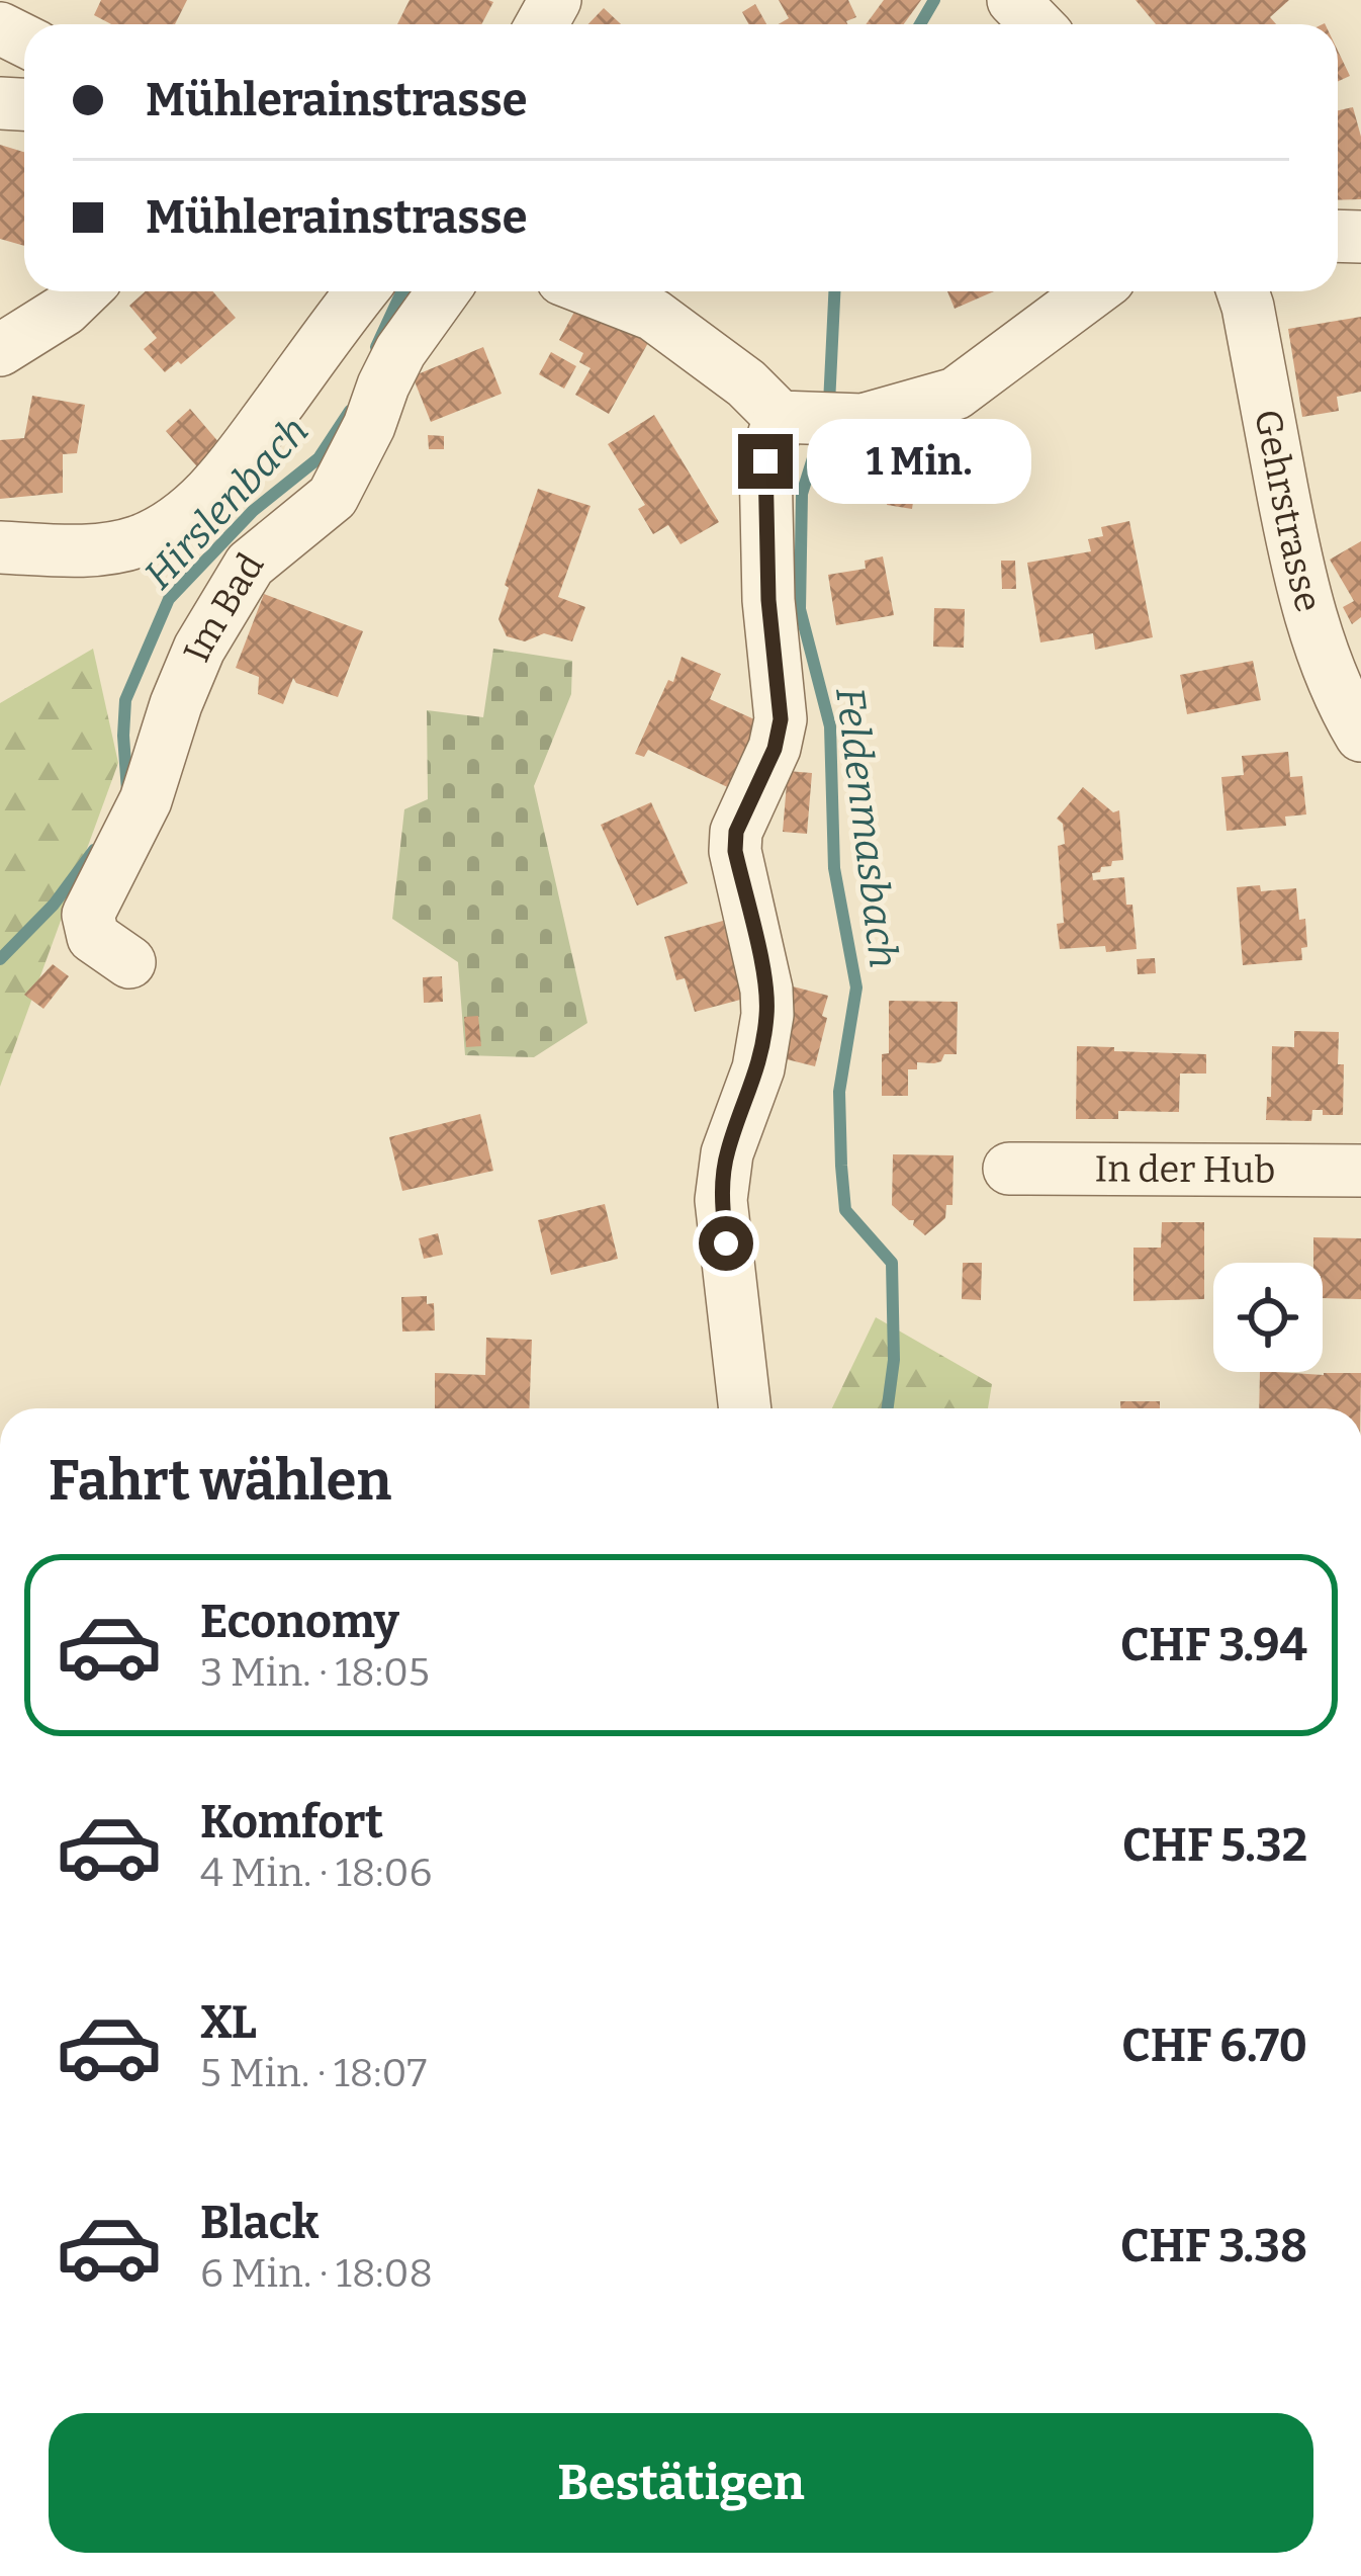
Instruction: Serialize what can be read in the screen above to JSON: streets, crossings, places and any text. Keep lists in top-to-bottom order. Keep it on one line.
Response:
{"streets":{"street":["Gehrstrasse","Im Bad","In der Hub"]},"water":["Hirslenbach","Feldenmasbach"],"page":{"banner":["Mühlerainstrasse","Mühlerainstrasse"],"bubble":"1 Min.","heading":"Fahrt wählen","list":[{"name":"Economy","note":"3 Min. · 18:05","value":"CHF 3.94"},{"name":"Komfort","note":"4 Min. · 18:06","value":"CHF 5.32"},{"name":"XL","note":"5 Min. · 18:07","value":"CHF 6.70"},{"name":"Black","note":"6 Min. · 18:08","value":"CHF 3.38"}],"buttons":"Bestätigen"}}
